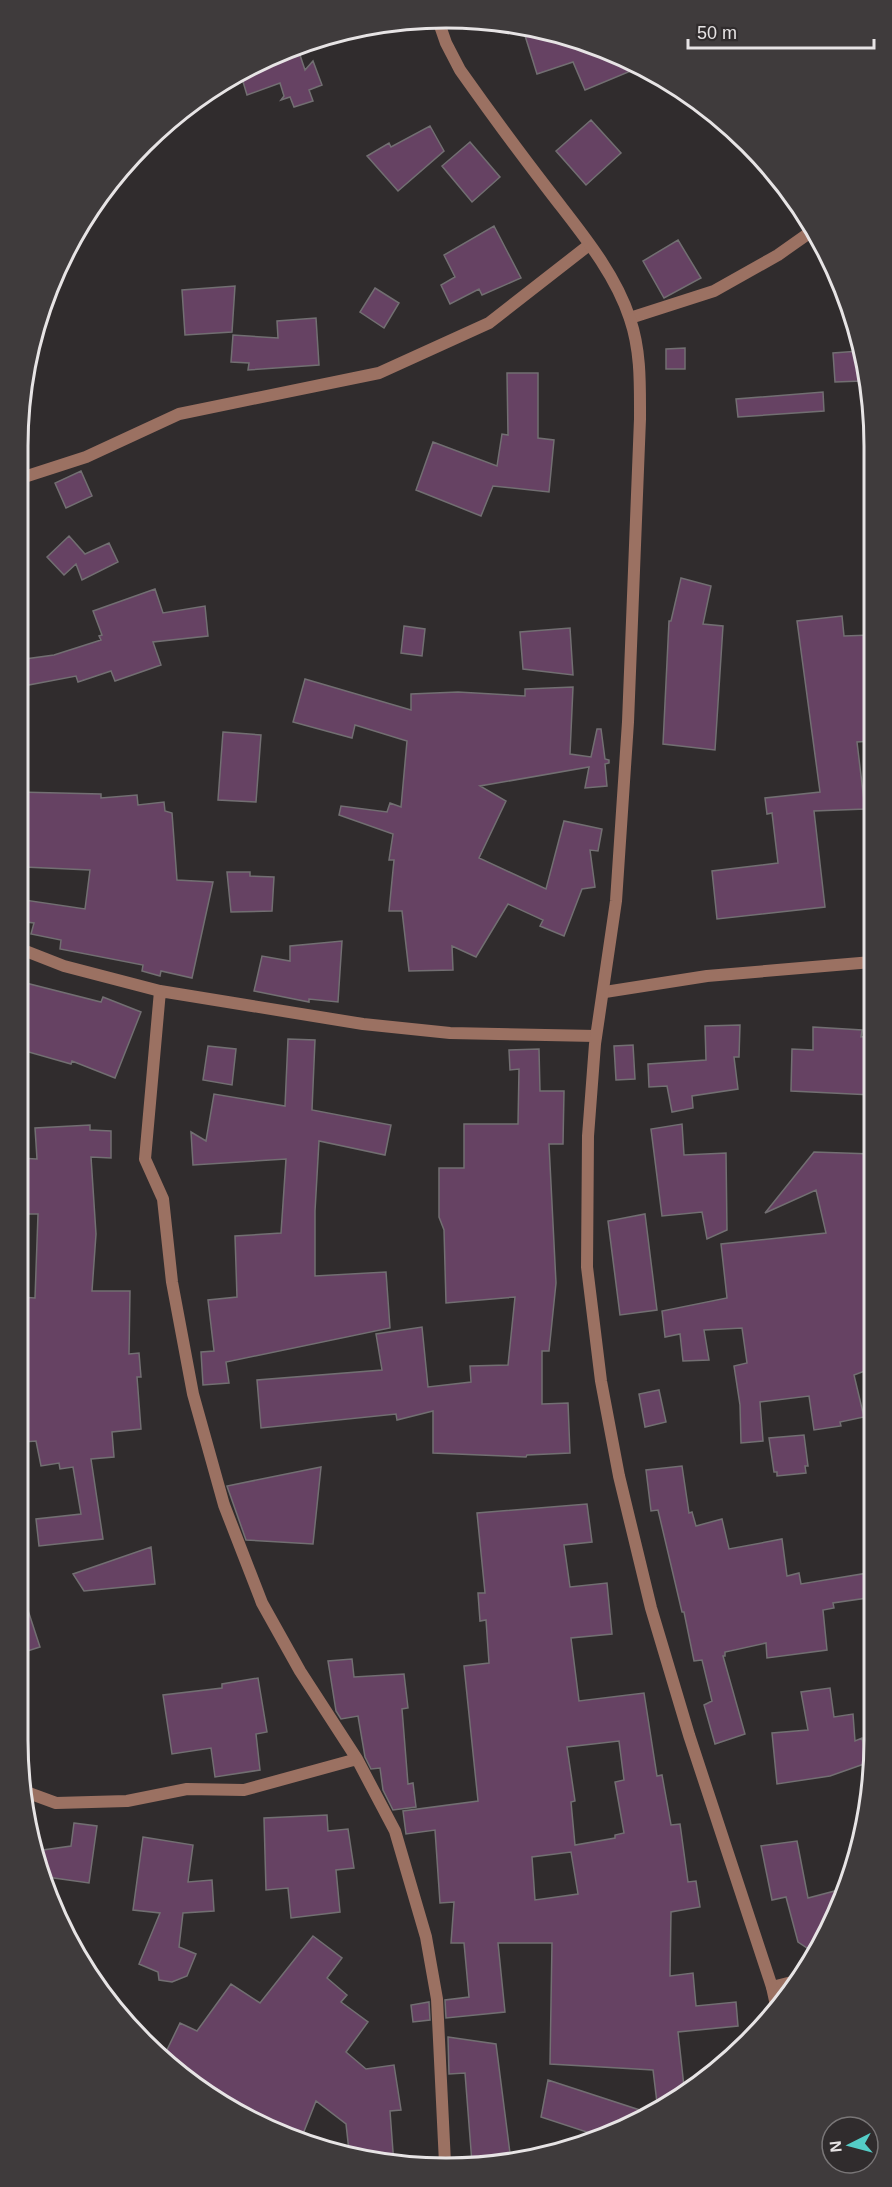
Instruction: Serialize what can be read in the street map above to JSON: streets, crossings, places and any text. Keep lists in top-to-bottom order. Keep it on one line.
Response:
{"scale_bar":"50 m","north":"left"}
